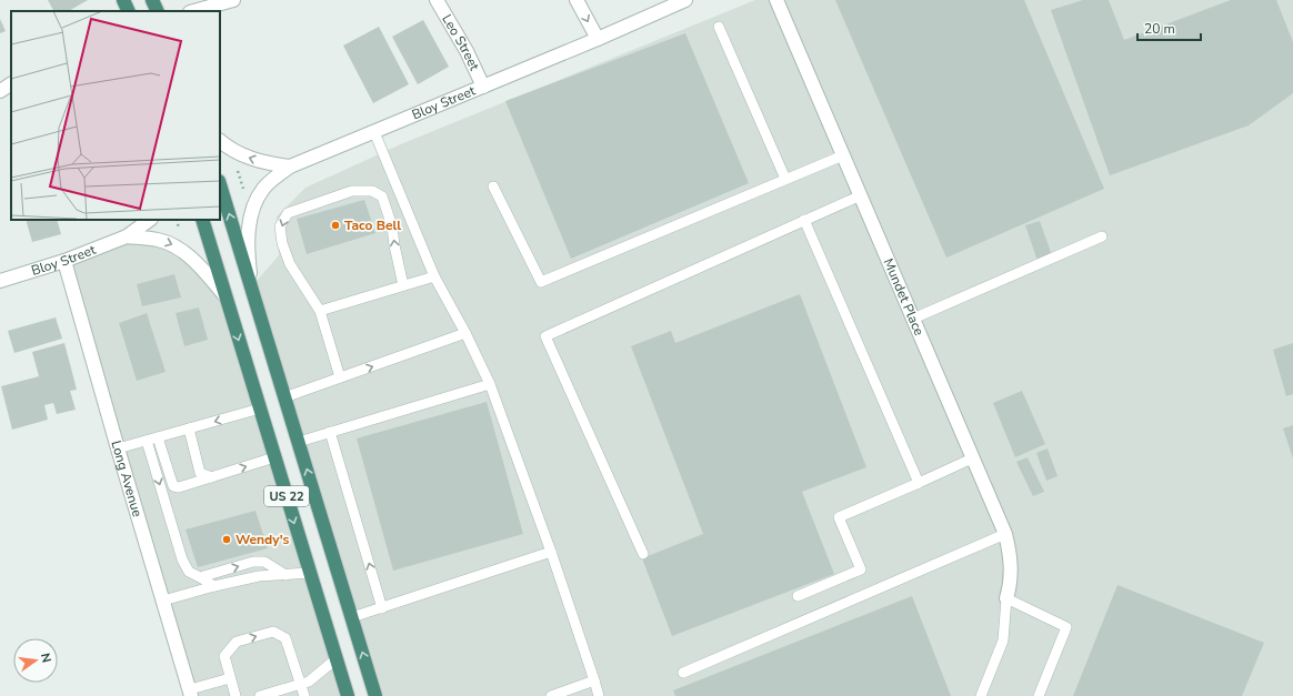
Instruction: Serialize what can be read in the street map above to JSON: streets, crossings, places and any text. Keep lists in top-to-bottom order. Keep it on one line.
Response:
{"streets":{"highway":["US 22"],"street":["Leo Street","Bloy Street","Mundet Place","Long Avenue"]},"crossings":[["Leo Street","Bloy Street"],["Bloy Street","Long Avenue"],["Bloy Street","US 22"]],"places":["Taco Bell","Wendy's"],"scale_bar":"20 m","north":"right"}
